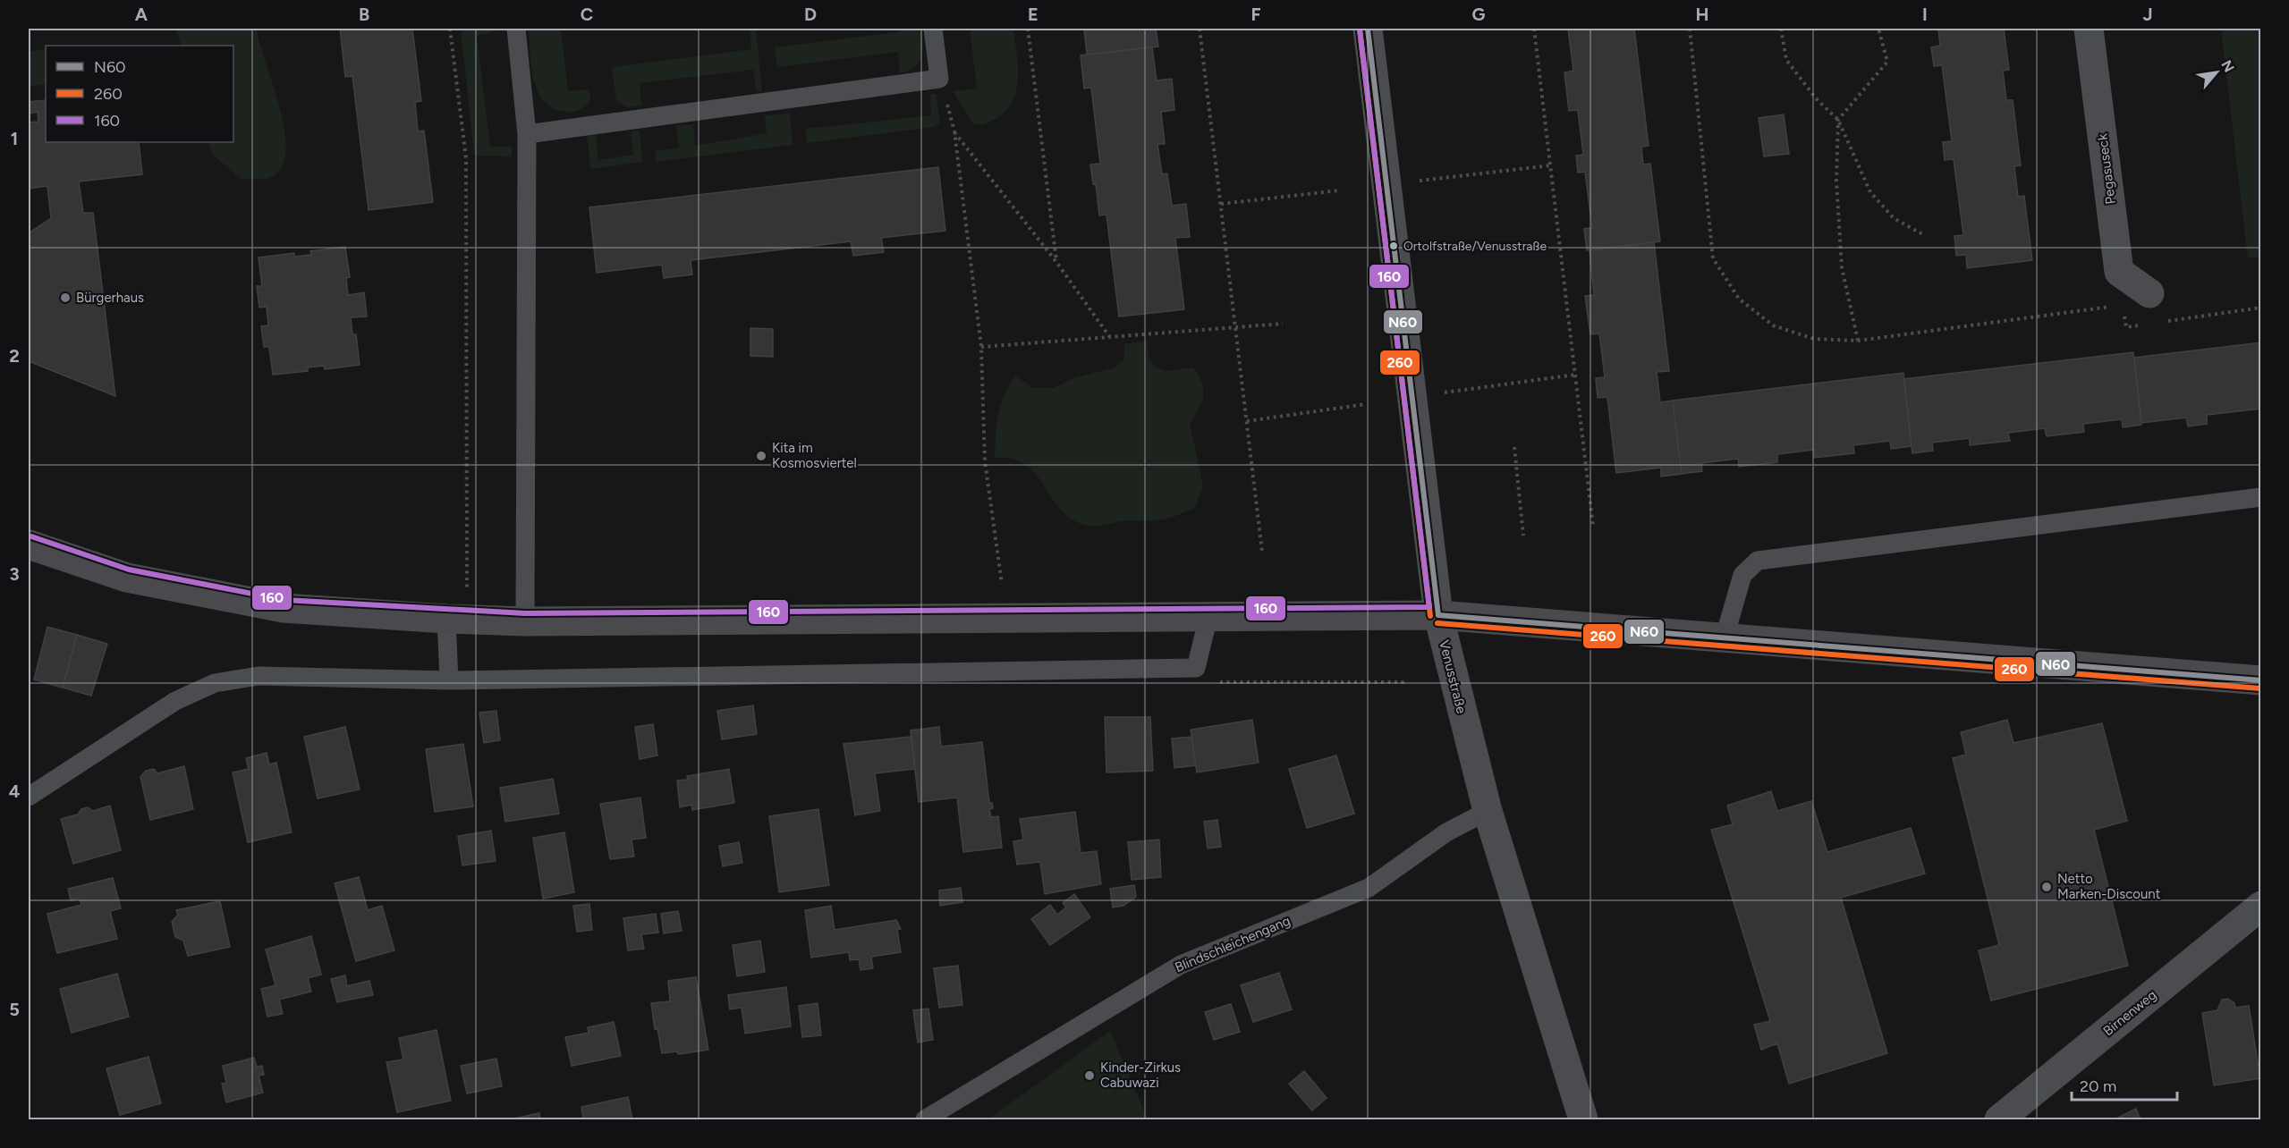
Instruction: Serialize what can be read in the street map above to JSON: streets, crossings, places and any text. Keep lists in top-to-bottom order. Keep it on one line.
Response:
{"streets":{"street":["Pegasuseck","Venusstraße","Birnenweg"],"lane":["Blindschleichengang"]},"crossings":[["Venusstraße","Blindschleichengang"]],"places":["Ortolfstraße/Venusstraße","Bürgerhaus","Kita im Kosmosviertel","Netto Marken-Discount","Kinder-Zirkus Cabuwazi"],"lines":["transit line N60","transit line 260","transit line 160"],"legend":["N60","260","160"],"scale_bar":"20 m","north":"top right","grid":{"columns":["A","B","C","D","E","F","G","H","I","J"],"rows":["1","2","3","4","5"]}}
